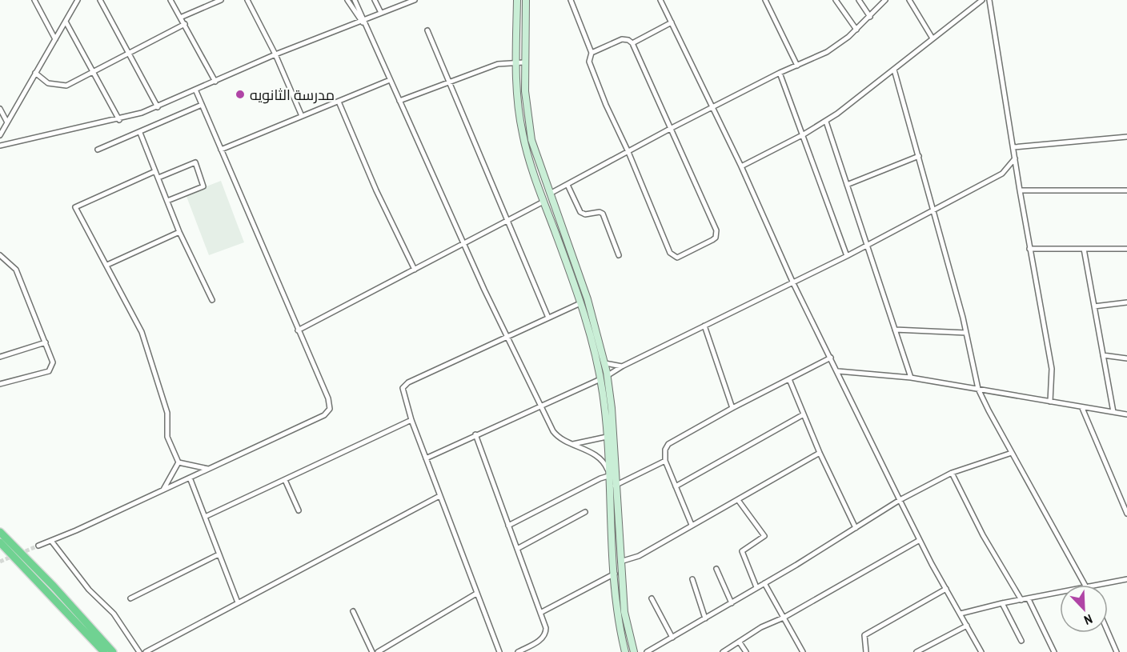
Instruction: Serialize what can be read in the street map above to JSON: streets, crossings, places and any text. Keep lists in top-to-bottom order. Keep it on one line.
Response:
{"places":["مدرسة الثانويه"],"north":"bottom right"}
